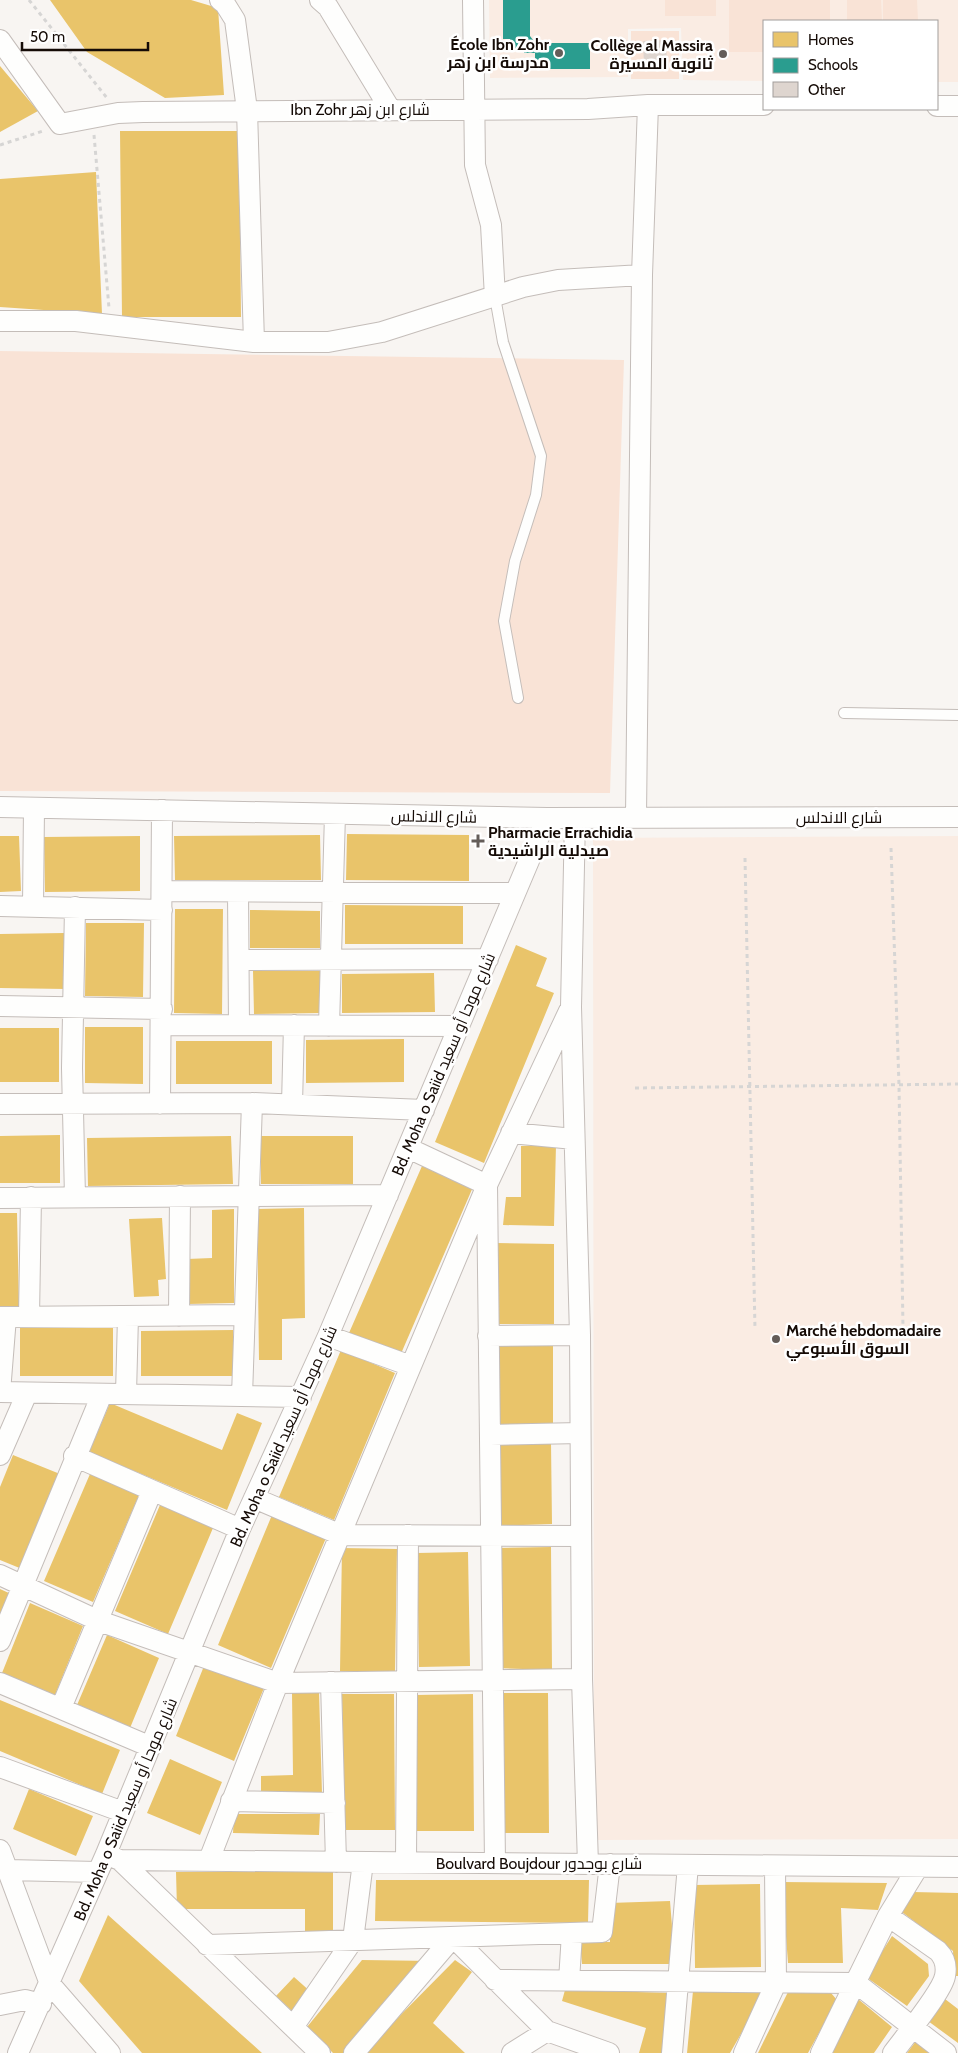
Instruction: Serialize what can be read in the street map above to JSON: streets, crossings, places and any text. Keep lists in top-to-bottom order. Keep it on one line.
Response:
{"streets":{"street":["Ibn Zohr شارع ابن زهر","شارع الاندلس","Bd. Moha o Saiid شارع موحا أو سعيد","Boulvard Boujdour شارع بوجدور"]},"crossings":[["شارع الاندلس","Bd. Moha o Saiid شارع موحا أو سعيد"],["Bd. Moha o Saiid شارع موحا أو سعيد","Boulvard Boujdour شارع بوجدور"]],"places":{"other":["École Ibn Zohr مدرسة ابن زهر","Collège al Massira ثانوية المسيرة","Marché hebdomadaire السوق الأسبوعي"],"health":["Pharmacie Errachidia صيدلية الراشيدية"]},"legend":["Homes","Schools","Other"],"scale_bar":"50 m"}
